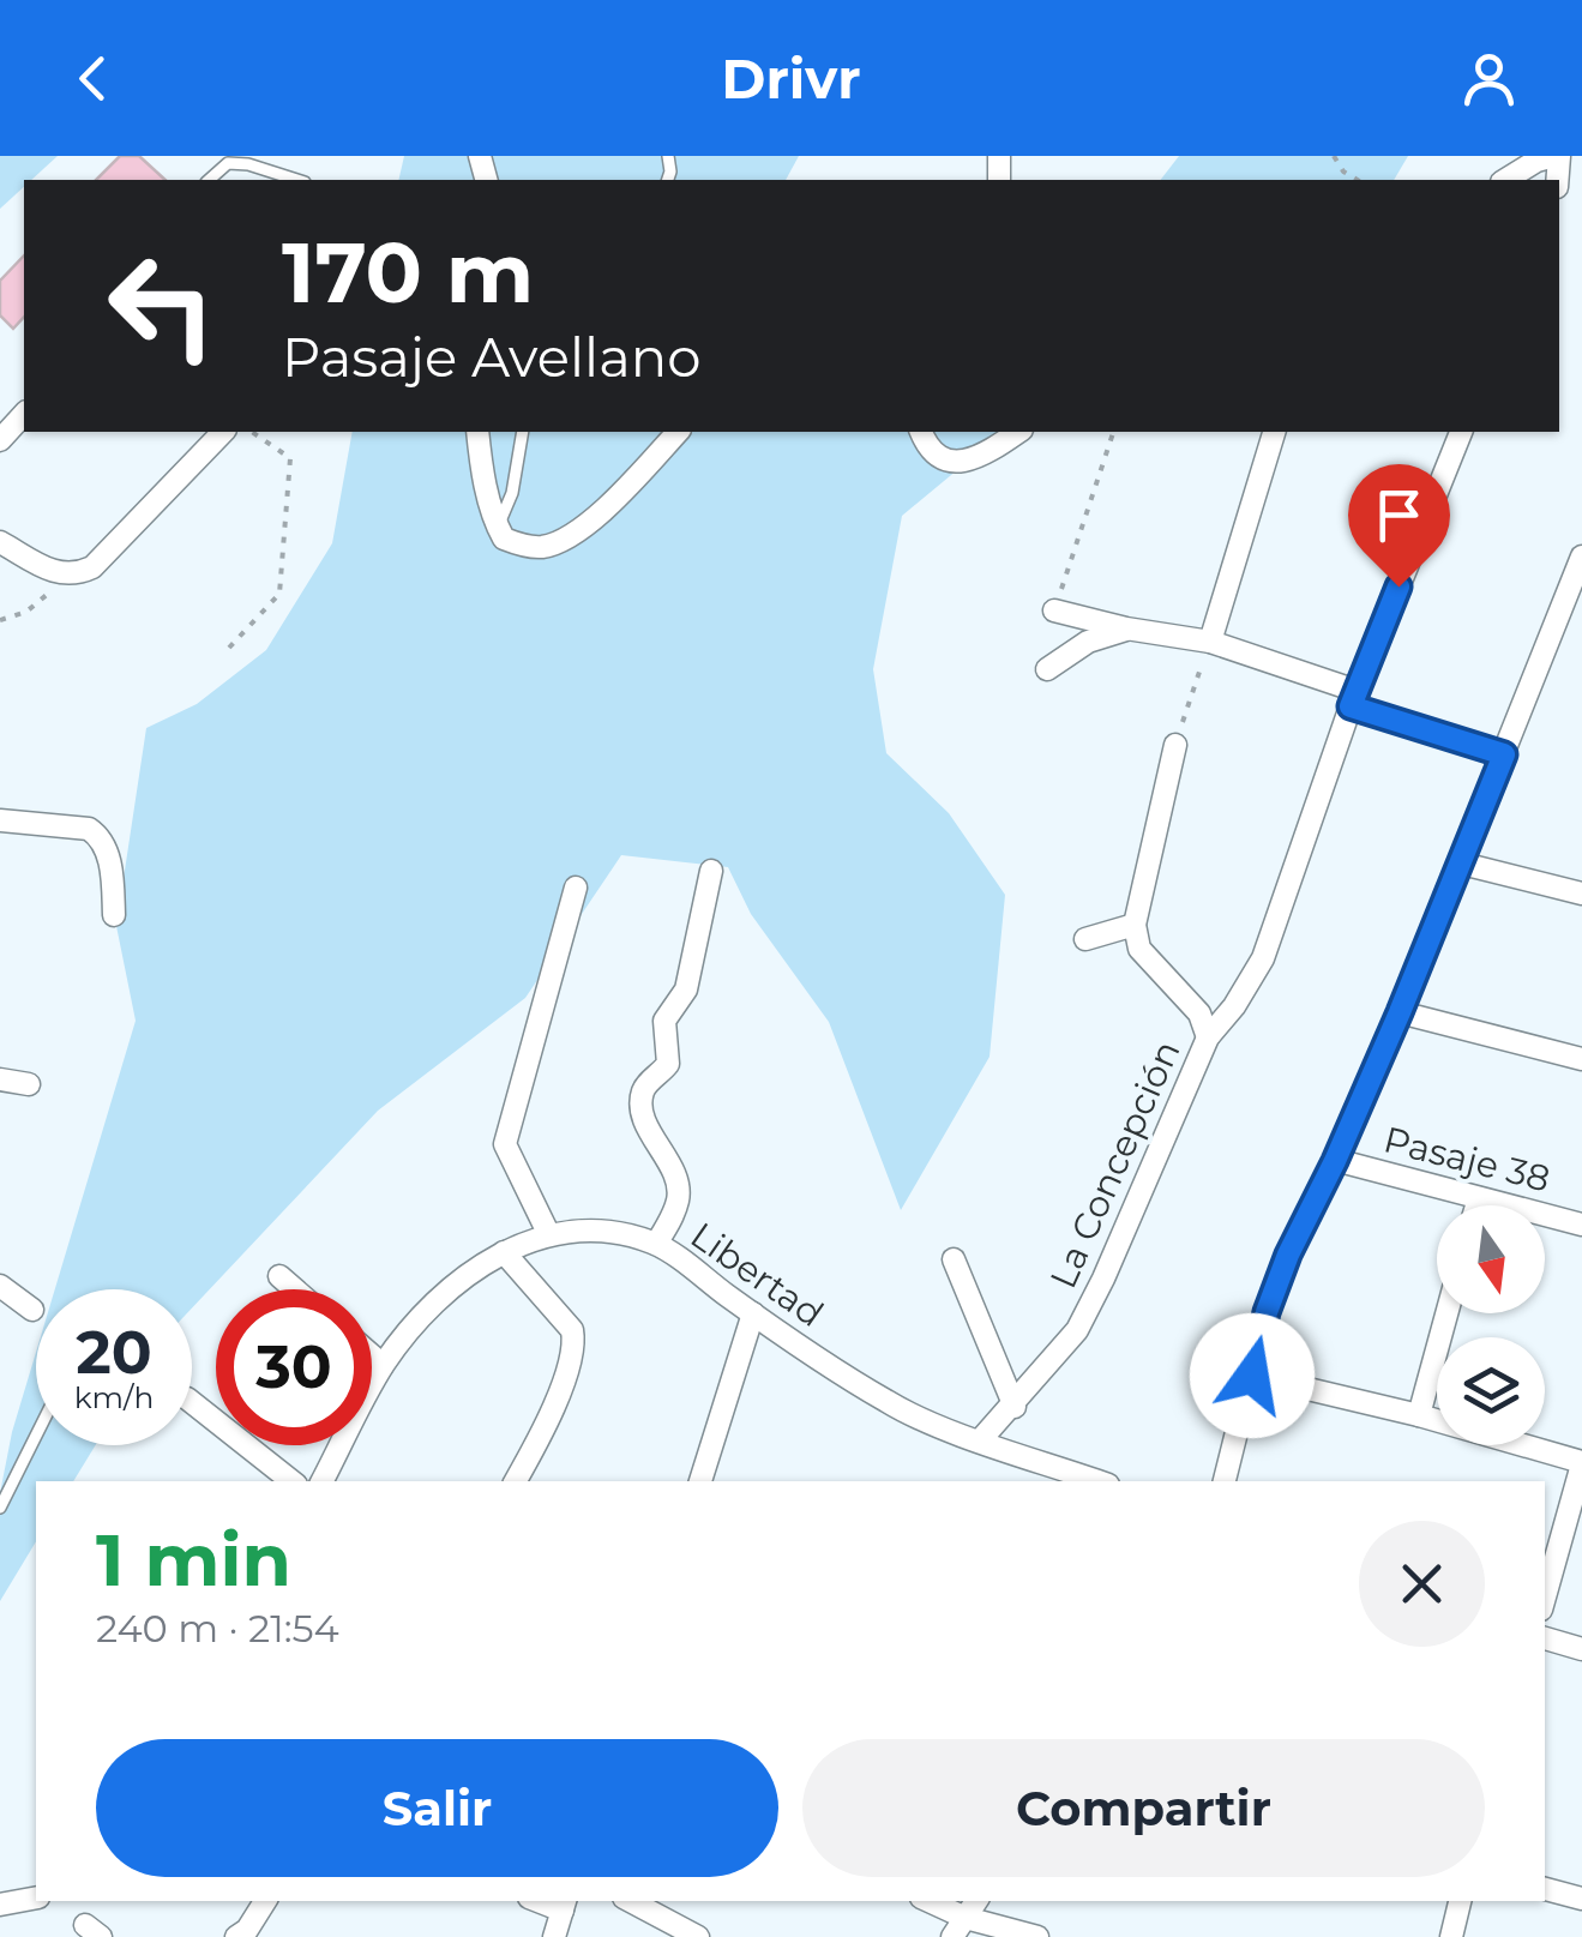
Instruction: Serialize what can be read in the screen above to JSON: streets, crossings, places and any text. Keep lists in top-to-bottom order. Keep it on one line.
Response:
{"streets":{"street":["Pasaje 38","La Concepción","Libertad"]},"crossings":[["La Concepción","Libertad"]],"north":"bottom","page":{"header":"Drivr","turn":["170 m","Pasaje Avellano"],"speed":"20 km/h","limit":"30","heading":["1 min","240 m · 21:54"],"buttons":["Salir","Compartir"]}}
